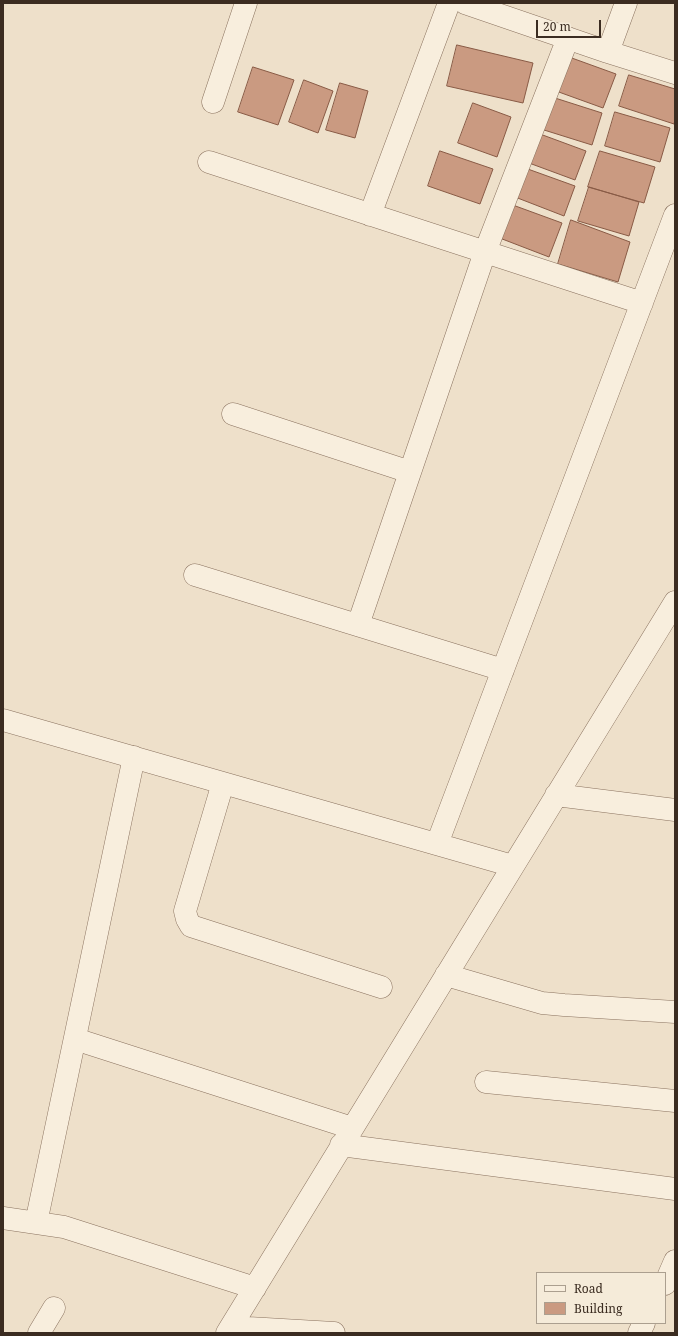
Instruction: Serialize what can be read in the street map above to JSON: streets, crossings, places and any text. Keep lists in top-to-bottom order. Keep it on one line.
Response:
{"legend":["Road","Building"],"scale_bar":"20 m"}
